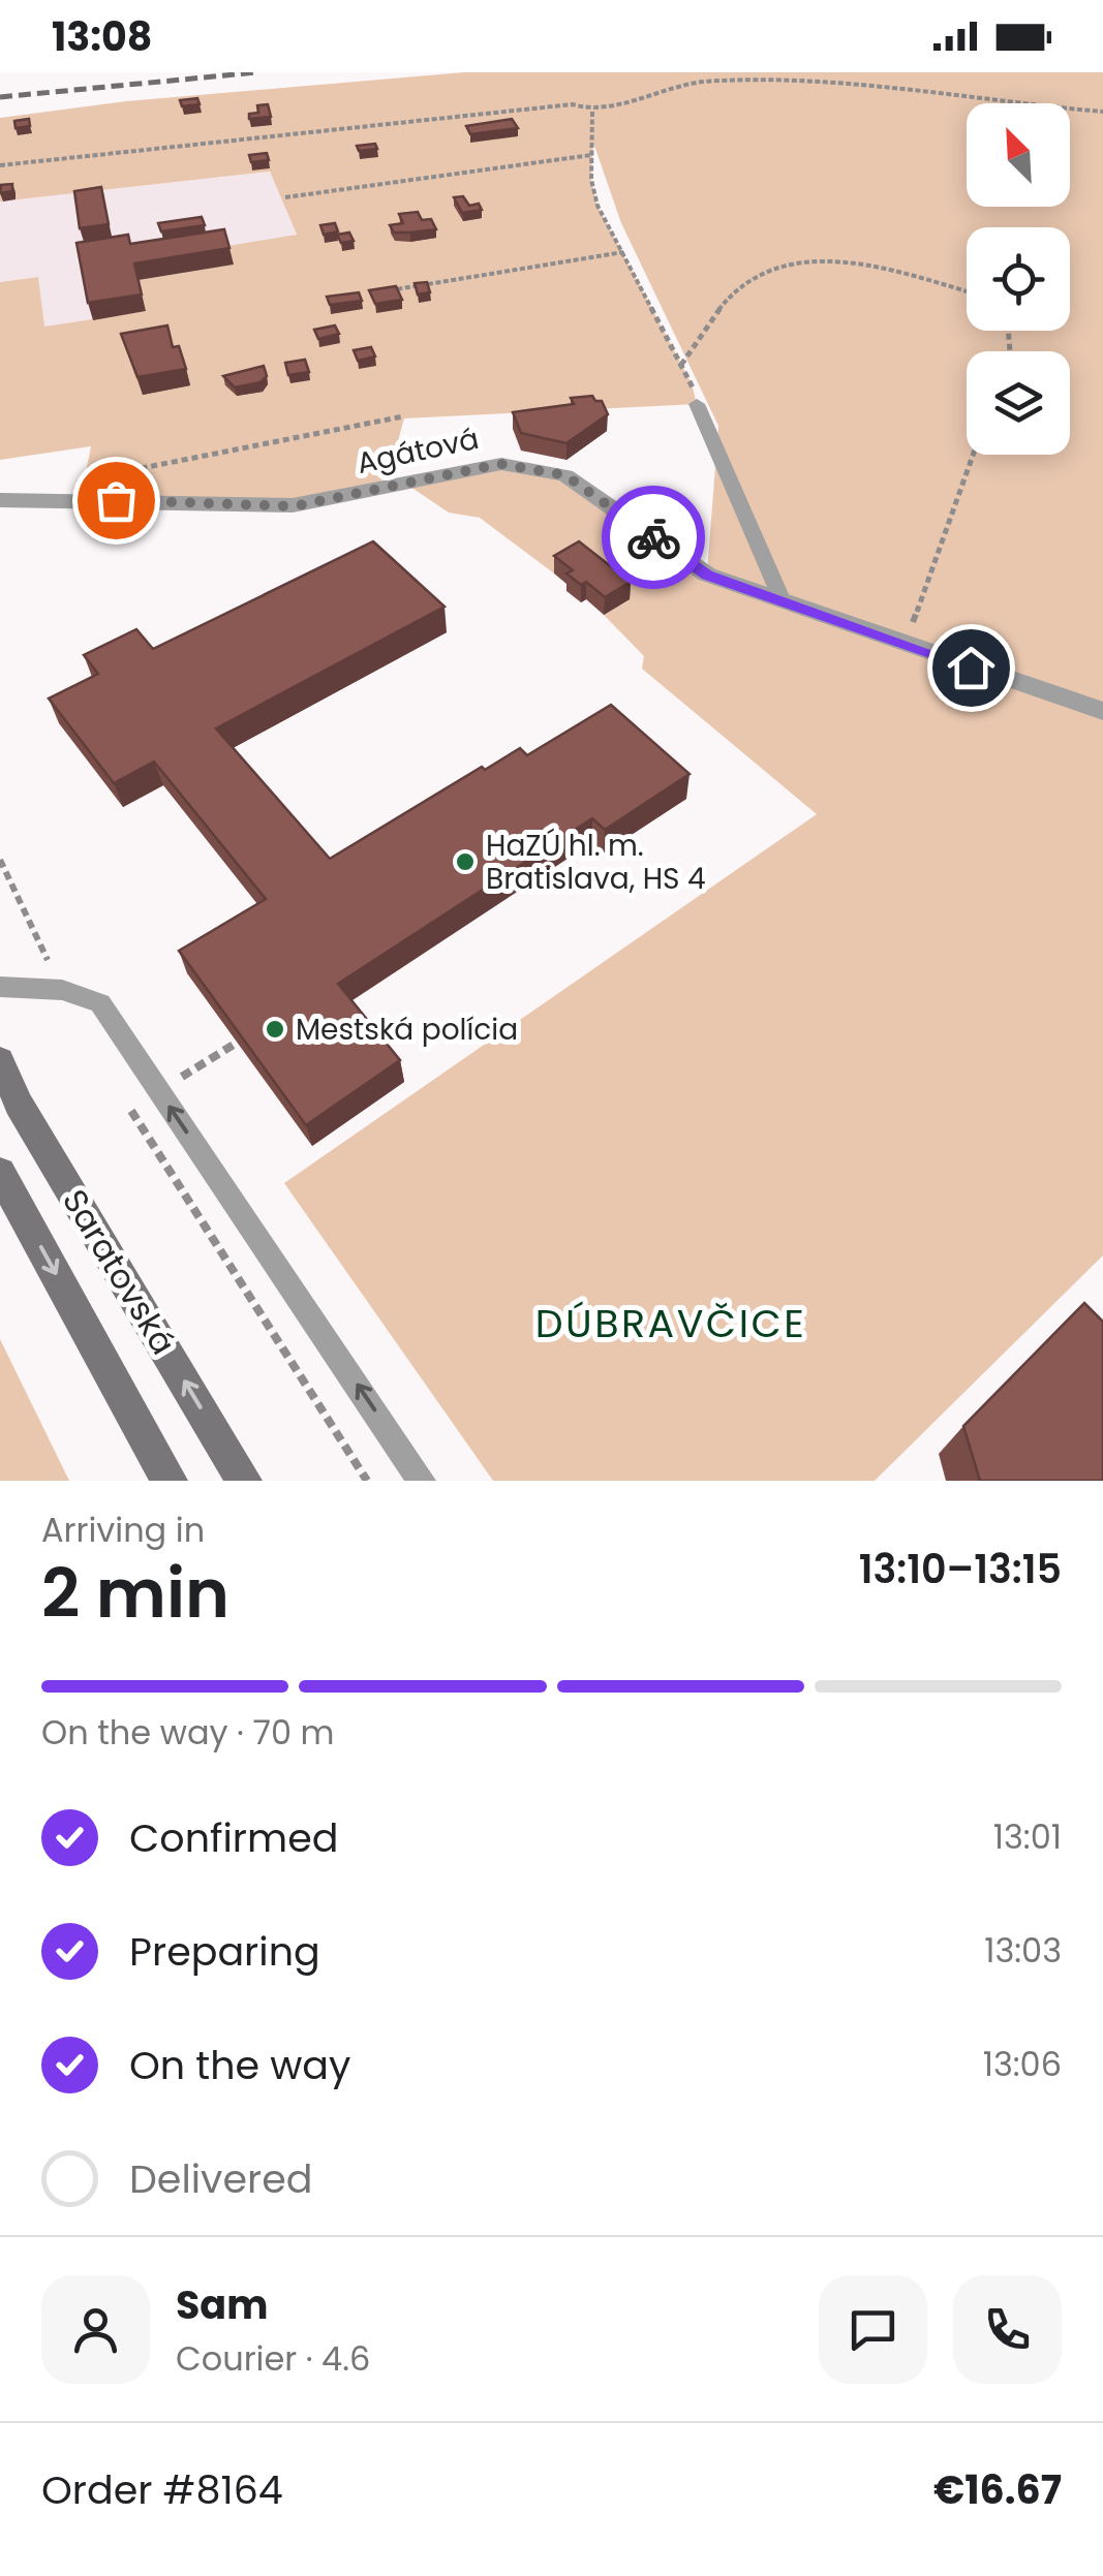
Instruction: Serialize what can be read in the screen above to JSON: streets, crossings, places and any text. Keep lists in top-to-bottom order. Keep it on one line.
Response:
{"streets":{"main road":["Saratovská"],"street":["Agátová"]},"districts":["DÚBRAVČICE"],"places":["HaZÚ hl. m. Bratislava, HS 4","Mestská polícia"],"north":"top left","page":{"status":"13:08","heading":["2 min","Arriving in","13:10–13:15"],"panel":["Sam","Courier · 4.6","Order #8164","€16.67"],"bar":"On the way · 70 m","list":[["Confirmed","13:01"],["Preparing","13:03"],["On the way","13:06"],"Delivered"]}}
